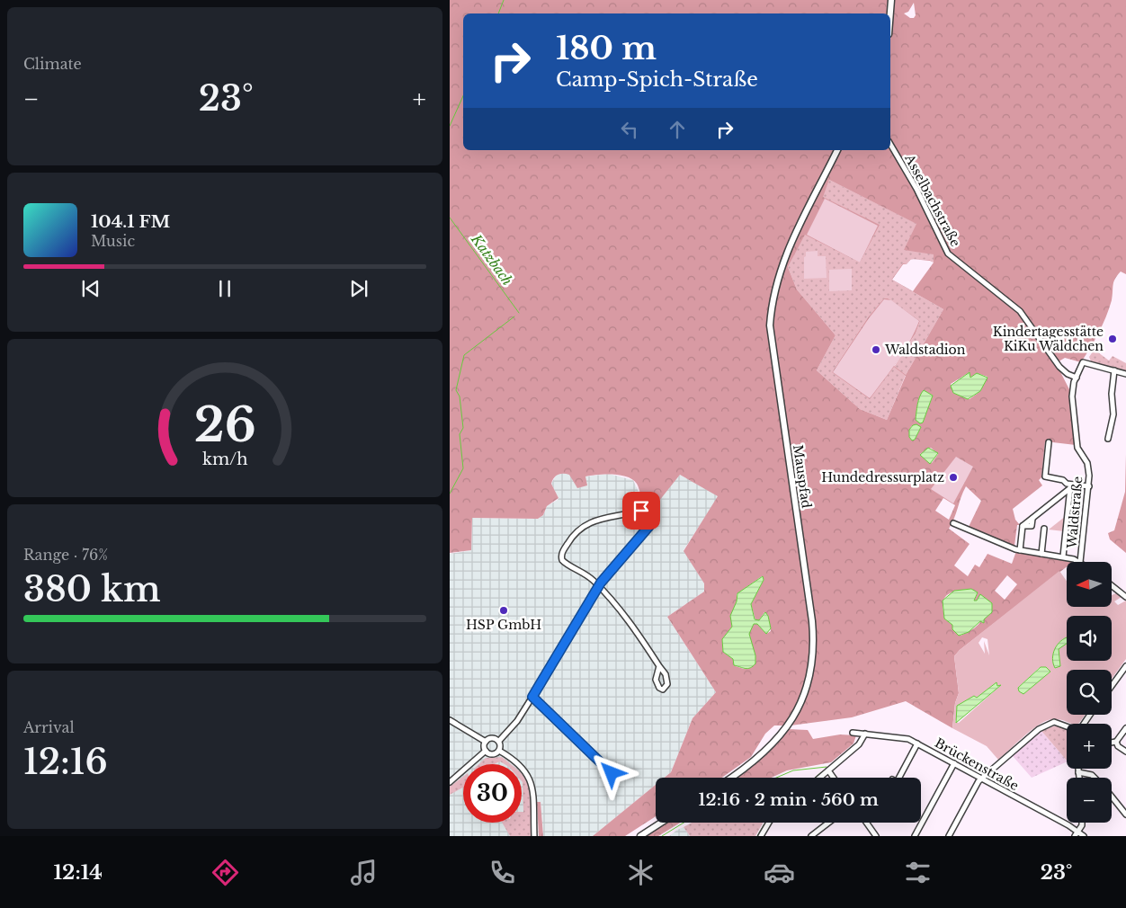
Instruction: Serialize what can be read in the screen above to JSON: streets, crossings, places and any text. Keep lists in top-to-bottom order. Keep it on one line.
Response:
{"streets":{"street":["Asselbachstraße","Mauspfad","Waldstraße","Brückenstraße"]},"crossings":[["Asselbachstraße","Waldstraße"]],"water":["Katzbach"],"places":["Kindertagesstätte KiKu Wäldchen","Waldstadion","Hundedressurplatz","HSP GmbH"],"north":"left","page":{"tile":["Climate",["Range · 76%","380 km"],["Arrival","12:16"]],"turn":["180 m","Camp-Spich-Straße"],"heat":["−","23°","+"],"song":["104.1 FM","Music"],"map_buttons":["+","−"],"limit":"30","trip":"12:16 · 2 min · 560 m","tabs":["12:14","23°"],"gauge":["26","km/h"]}}
